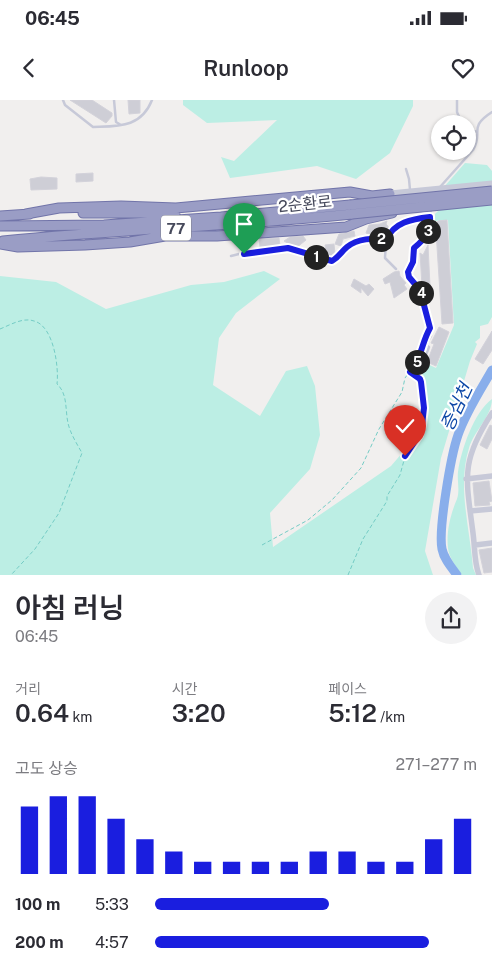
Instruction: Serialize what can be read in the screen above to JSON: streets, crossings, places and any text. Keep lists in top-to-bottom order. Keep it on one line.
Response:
{"streets":{"highway":["2순환로","77"]},"crossings":[["2순환로","77"]],"water":["증심천"],"page":{"status":"06:45","header":"Runloop","pins":["3","2","1","4","5"],"heading":["아침 러닝","06:45"],"stats":[["거리","0.64 km"],["시간","3:20"],["페이스","5:12 /km"]],"chart":["고도 상승","271–277 m"],"list":[{"name":"100 m","note":"5:33"},{"name":"200 m","note":"4:57"}]}}
